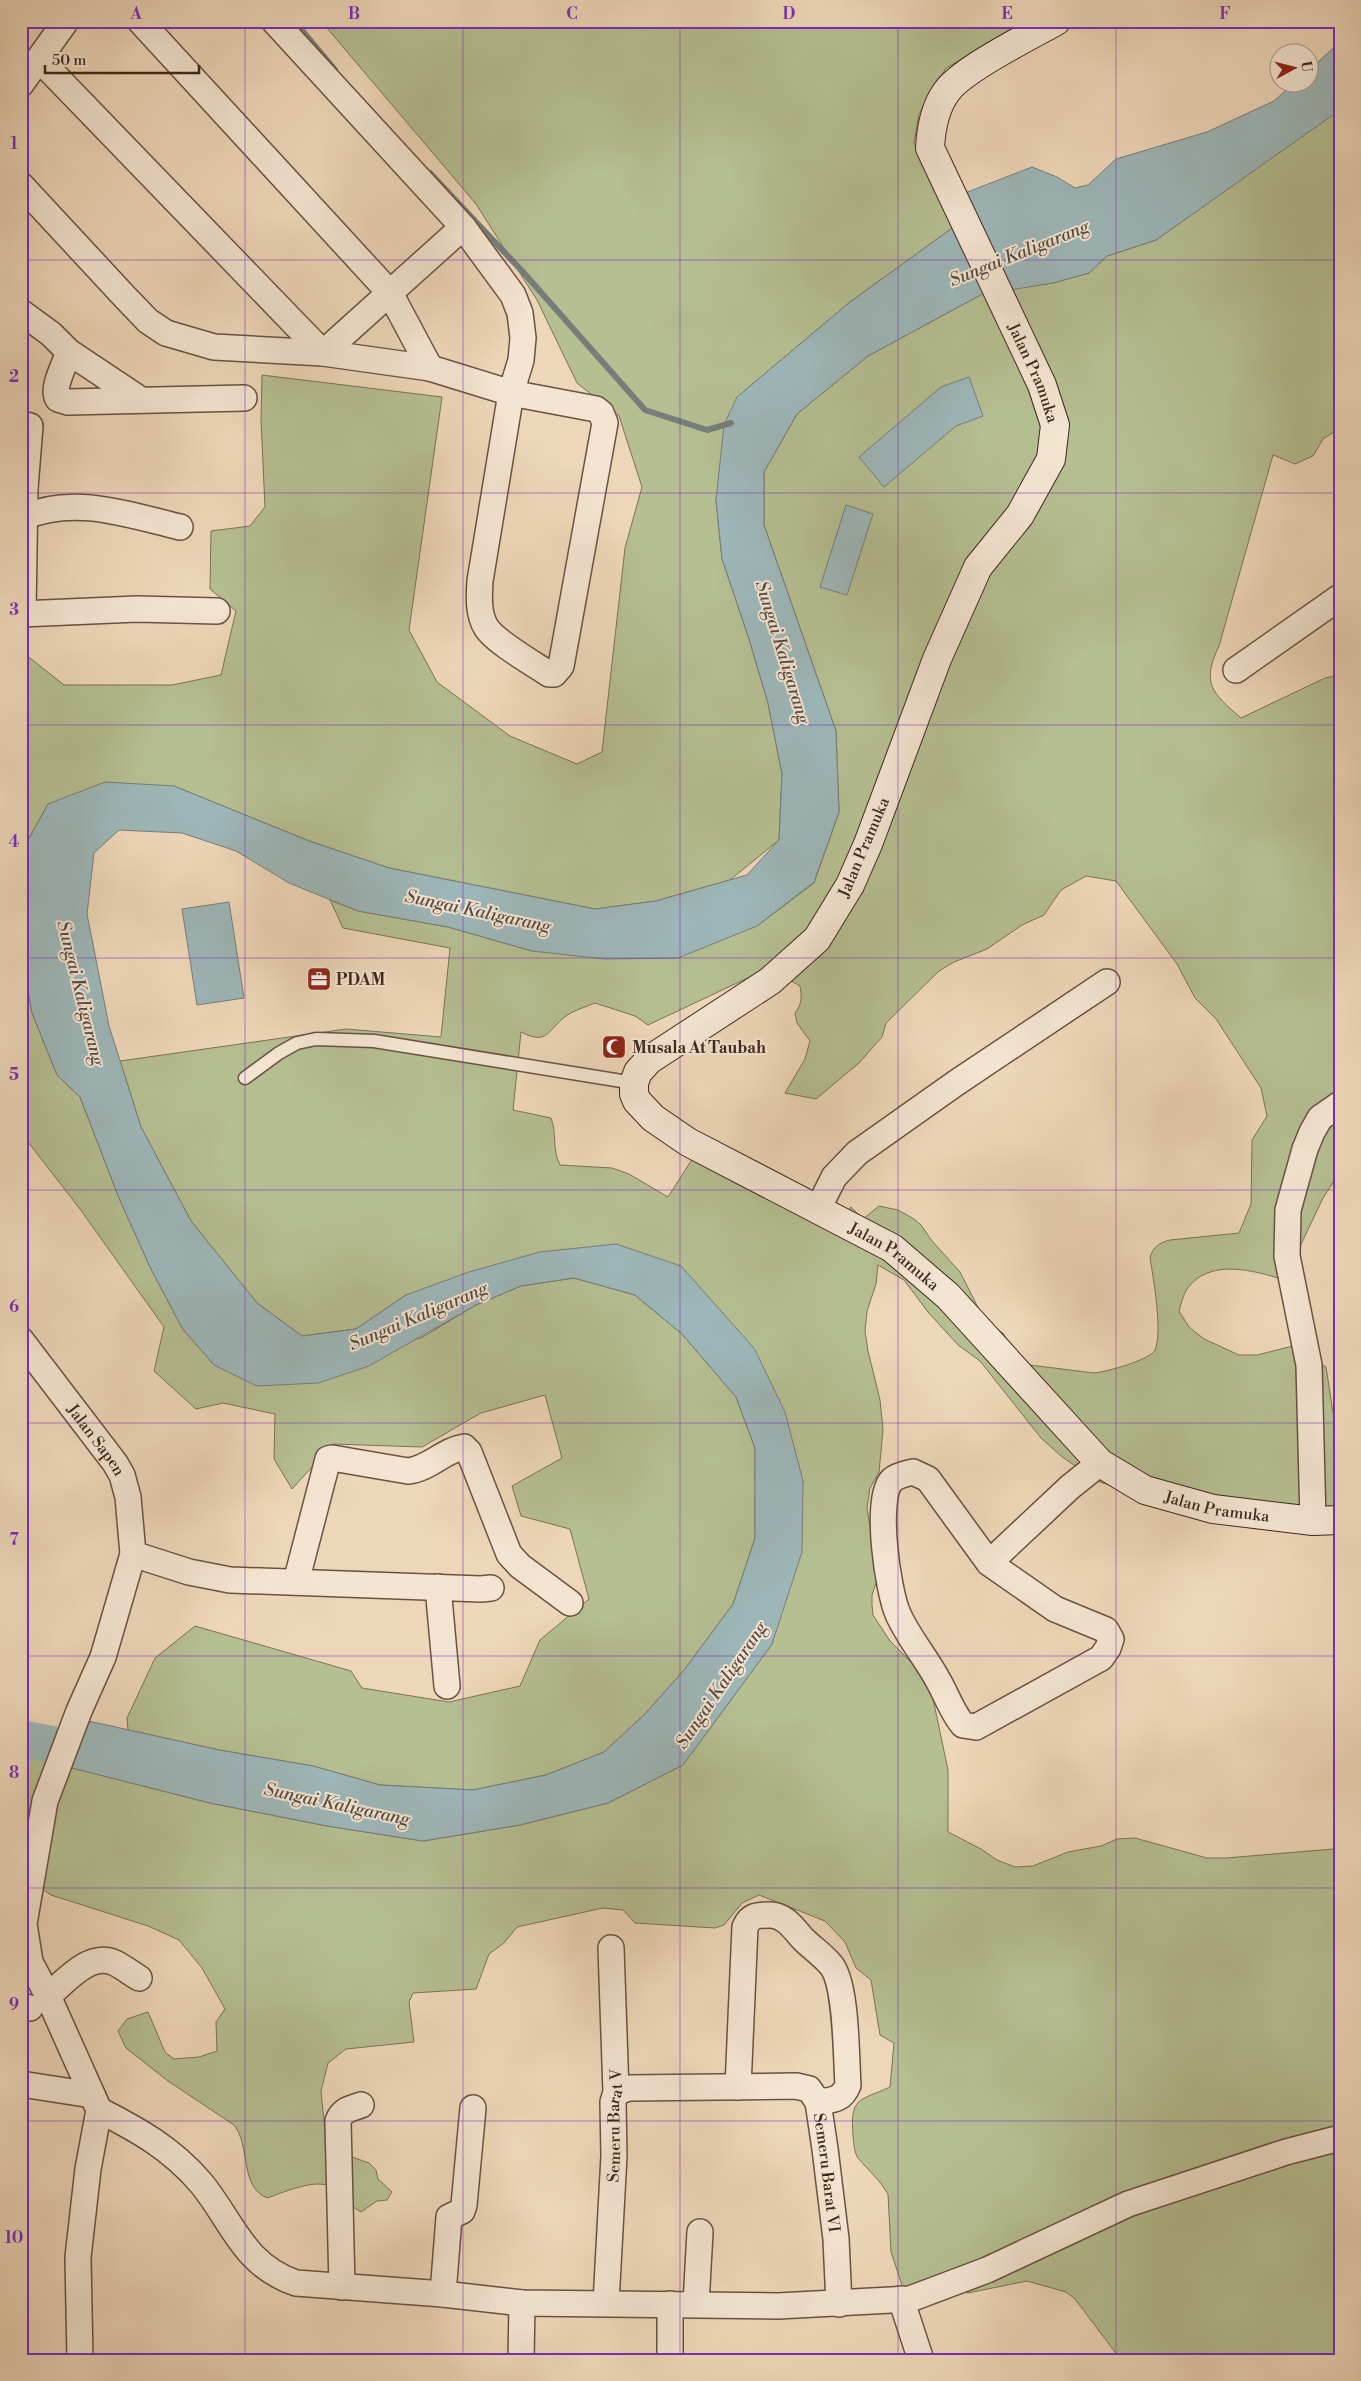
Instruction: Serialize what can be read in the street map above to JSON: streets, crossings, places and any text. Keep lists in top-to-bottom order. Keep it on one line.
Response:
{"streets":{"main road":["Jalan Pramuka"],"street":["Jalan Sapen","Semeru Barat V","Semeru Barat VI"]},"crossings":[["Semeru Barat V","Semeru Barat VI"]],"water":["Sungai Kaligarang"],"places":{"office":["PDAM"],"mosque":["Musala At Taubah"]},"scale_bar":"50 m","north":"right","grid":{"columns":["A","B","C","D","E","F"],"rows":["1","2","3","4","5","6","7","8","9","10"]}}
